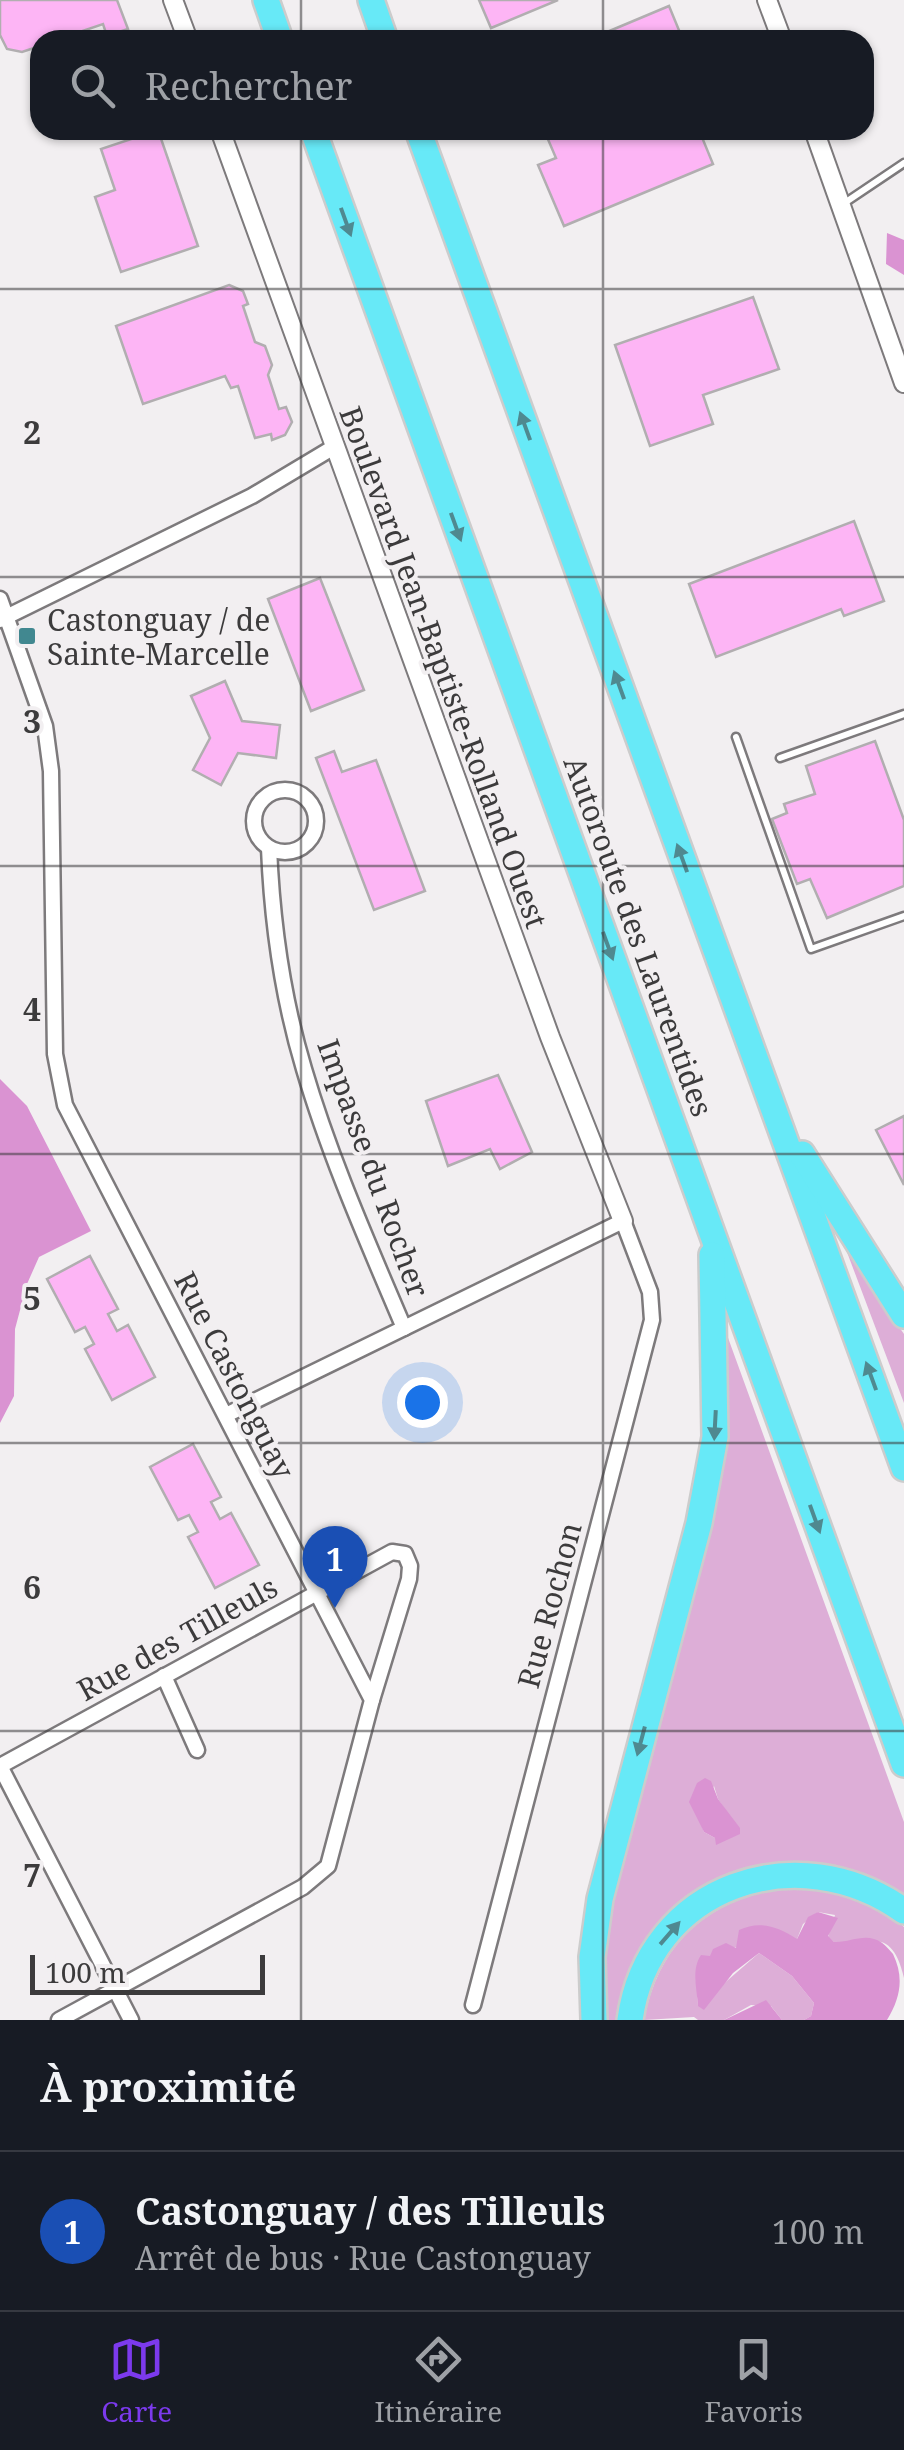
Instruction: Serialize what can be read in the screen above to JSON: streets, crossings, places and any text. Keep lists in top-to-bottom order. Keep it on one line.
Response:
{"streets":{"highway":["Autoroute des Laurentides"],"street":["Boulevard Jean-Baptiste-Rolland Ouest","Impasse du Rocher","Rue Castonguay","Rue Rochon","Rue des Tilleuls"]},"crossings":[["Boulevard Jean-Baptiste-Rolland Ouest","Rue Rochon"],["Rue Castonguay","Rue des Tilleuls"]],"places":{"transit":["Castonguay / de Sainte-Marcelle"]},"scale_bar":"100 m","page":{"search":"Rechercher","pins":"1","scale":"100 m","heading":"À proximité","list":[{"mark":"1","name":"Castonguay / des Tilleuls","note":"Arrêt de bus · Rue Castonguay","value":"100 m"}],"nav":["Carte","Itinéraire","Favoris"]},"grid":{"rows":["2","3","4","5","6","7"]}}
